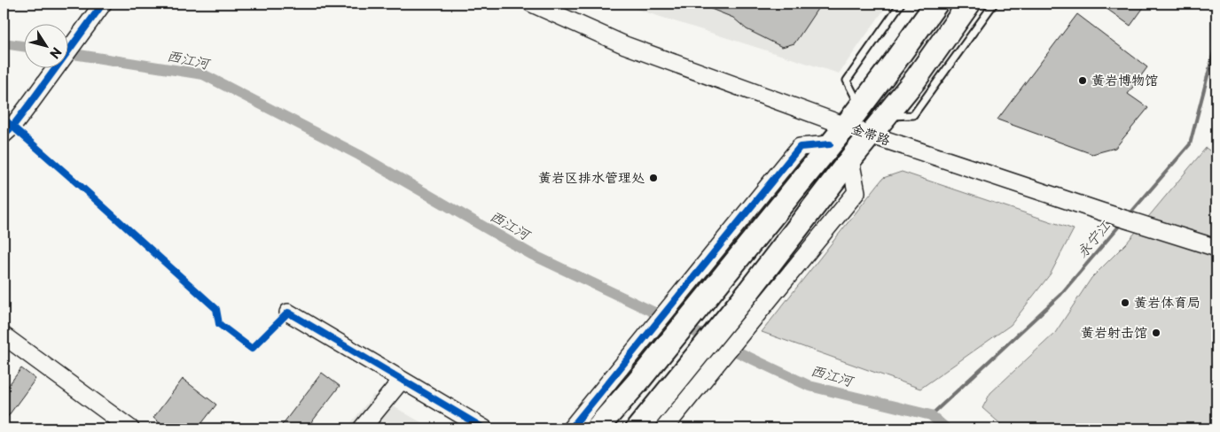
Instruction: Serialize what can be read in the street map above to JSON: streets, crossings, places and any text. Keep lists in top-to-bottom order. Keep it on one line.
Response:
{"streets":{"street":["金带路"]},"water":["西江河","永宁江"],"places":["黄岩博物馆","黄岩区排水管理处","黄岩体育局","黄岩射击馆"],"north":"bottom right"}
